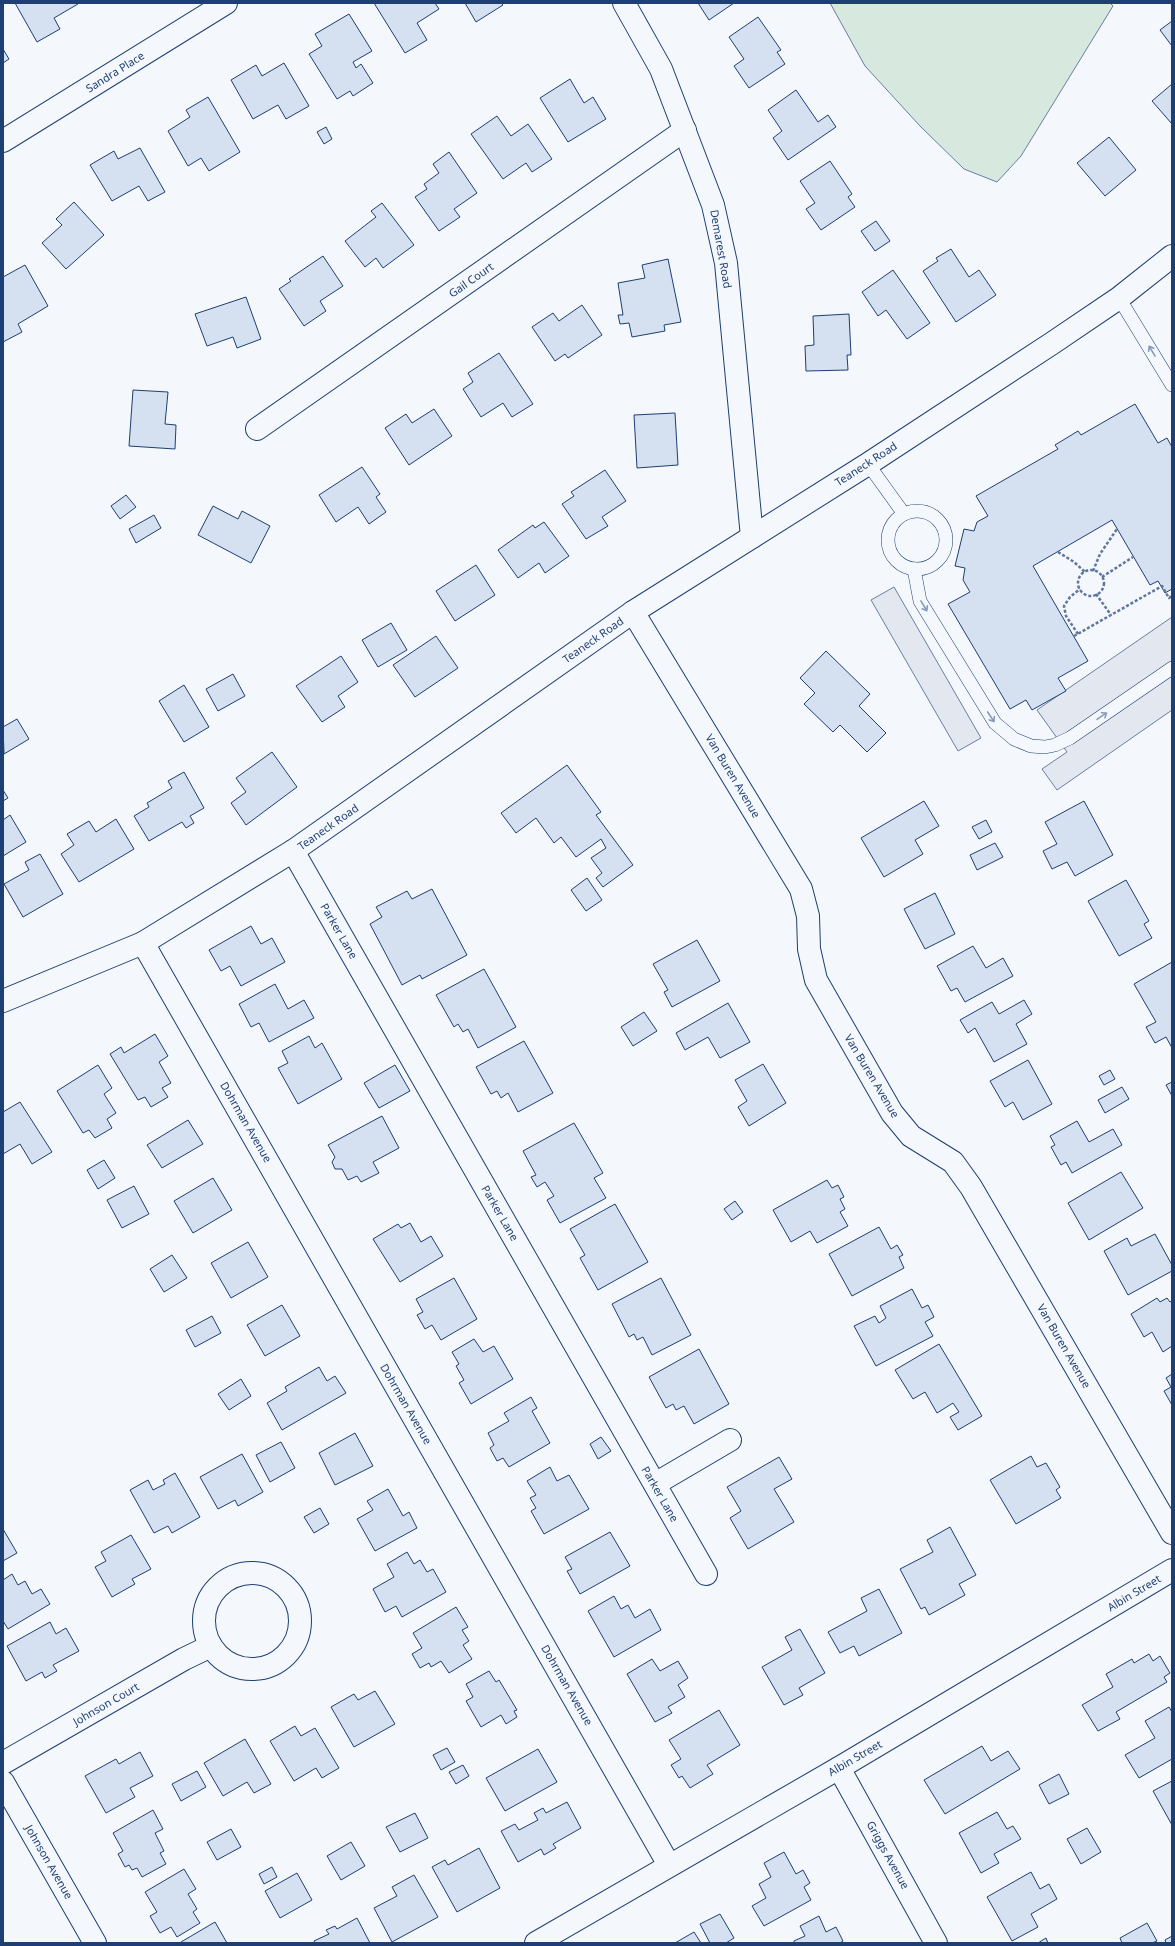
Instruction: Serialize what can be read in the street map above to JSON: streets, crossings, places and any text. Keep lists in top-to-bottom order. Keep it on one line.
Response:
{"streets":{"street":["Sandra Place","Demarest Road","Gail Court","Teaneck Road","Van Buren Avenue","Parker Lane","Dohrman Avenue","Albin Street","Johnson Court","Griggs Avenue","Johnson Avenue"]},"crossings":[["Demarest Road","Gail Court"],["Demarest Road","Teaneck Road"],["Teaneck Road","Van Buren Avenue"],["Teaneck Road","Parker Lane"],["Teaneck Road","Dohrman Avenue"],["Dohrman Avenue","Albin Street"],["Albin Street","Griggs Avenue"]]}
